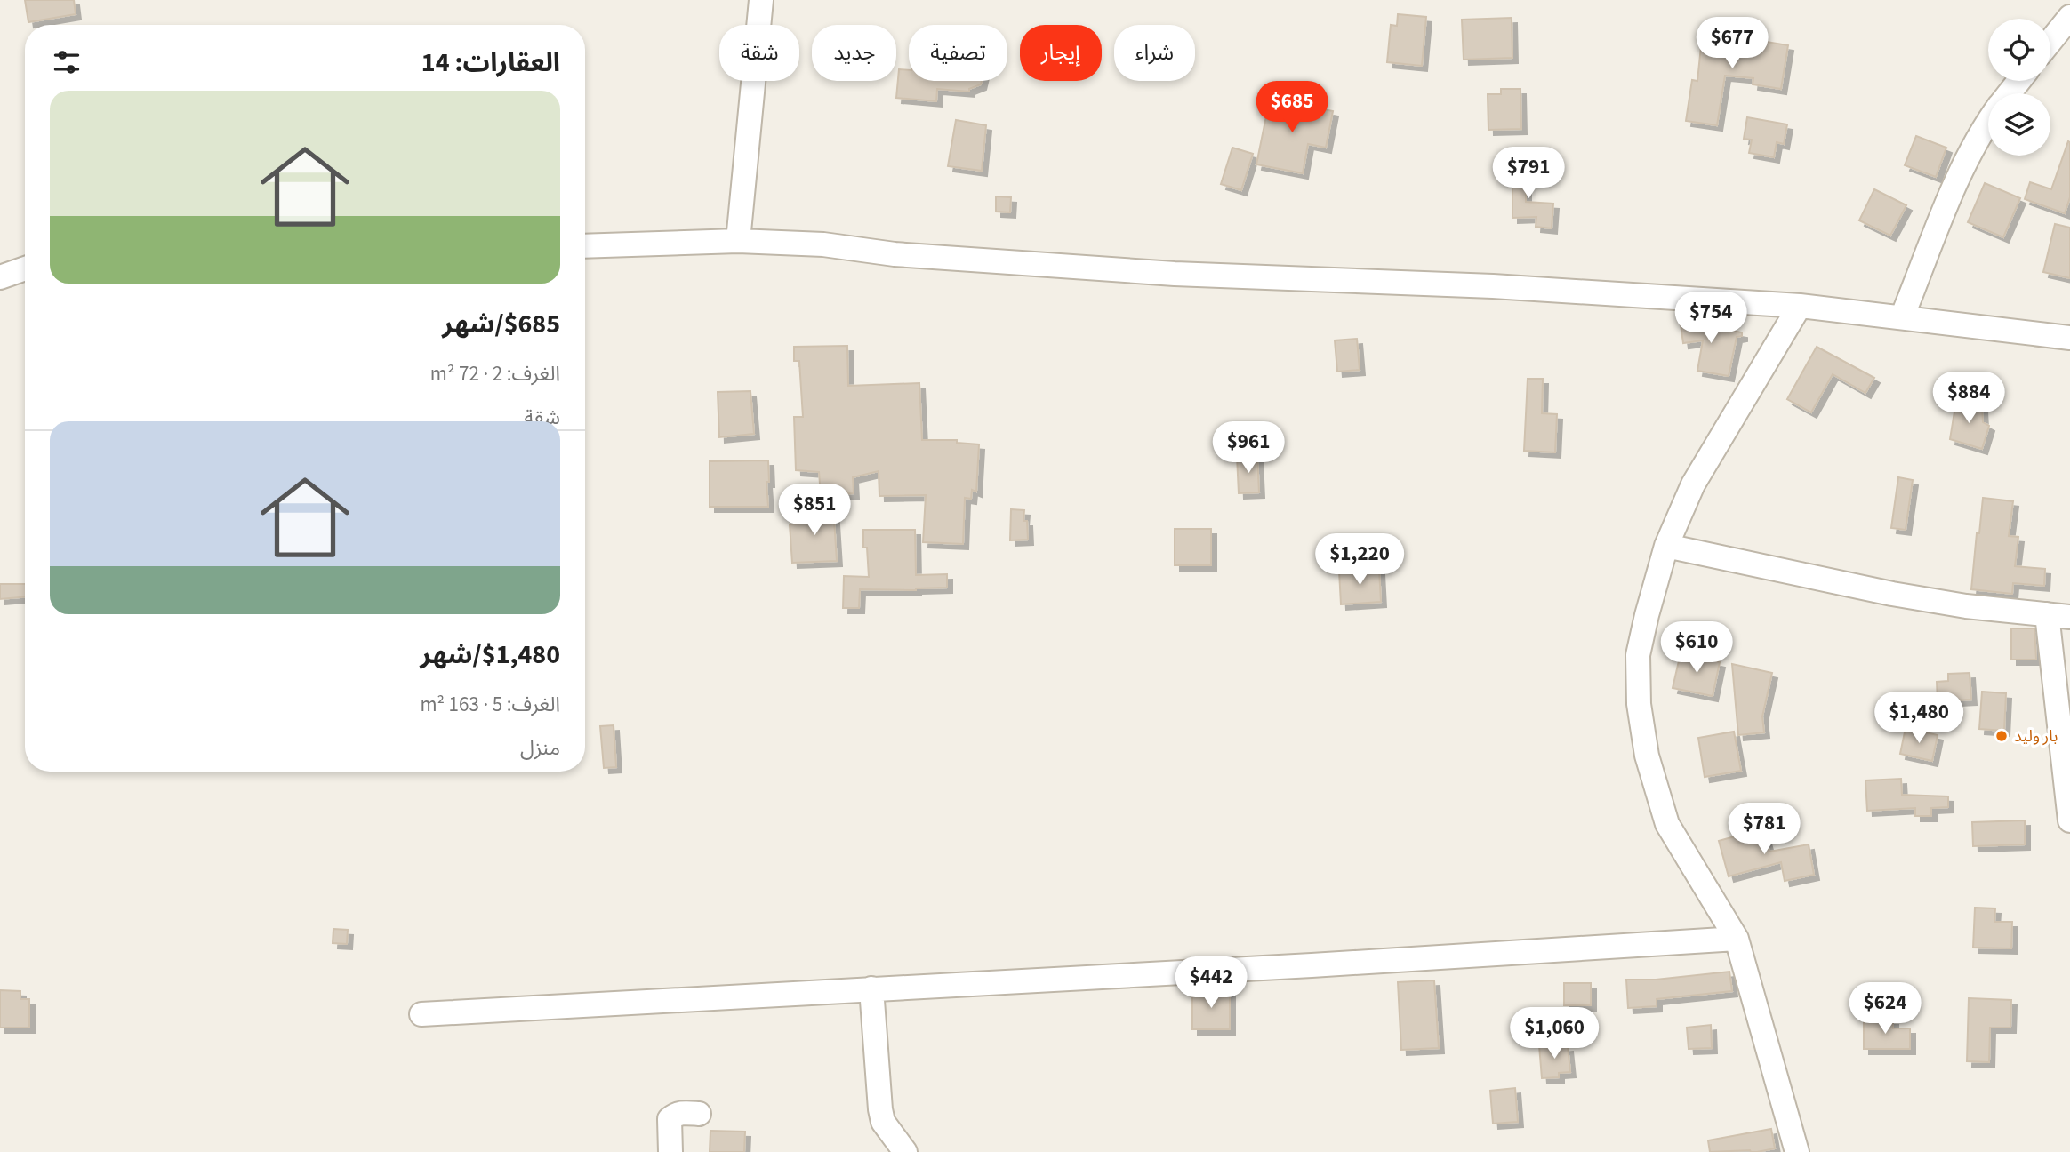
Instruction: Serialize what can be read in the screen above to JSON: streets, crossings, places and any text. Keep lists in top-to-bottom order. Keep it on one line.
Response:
{"places":["بار وليد"],"page":{"price":["$677","$685","$791","$754","$884","$961","$851","$1,220","$610","$1,480","$781","$442","$624","$1,060"],"chip":["شراء","إيجار","تصفية","جديد","شقة"],"heading":"العقارات: 14","list":[{"name":"$685/شهر","note":"الغرف: 2 · 72 m² · شقة"},{"name":"$1,480/شهر","note":"الغرف: 5 · 163 m² · منزل"}]}}
